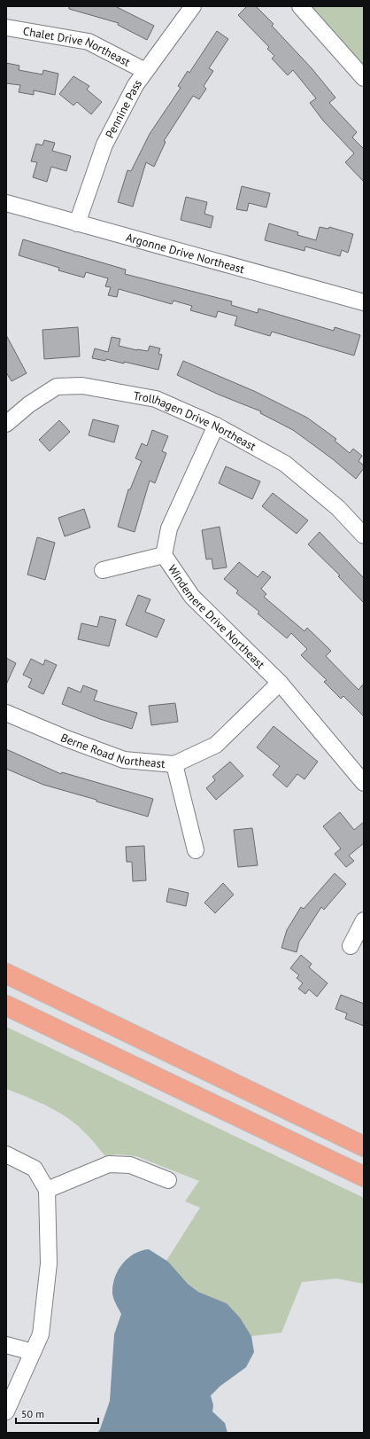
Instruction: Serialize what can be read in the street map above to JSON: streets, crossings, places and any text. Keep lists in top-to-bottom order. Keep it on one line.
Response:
{"streets":{"street":["Chalet Drive Northeast","Pennine Pass","Argonne Drive Northeast","Trollhagen Drive Northeast","Windemere Drive Northeast","Berne Road Northeast"]},"crossings":[["Chalet Drive Northeast","Pennine Pass"],["Pennine Pass","Argonne Drive Northeast"],["Trollhagen Drive Northeast","Windemere Drive Northeast"],["Windemere Drive Northeast","Berne Road Northeast"]],"scale_bar":"50 m"}
